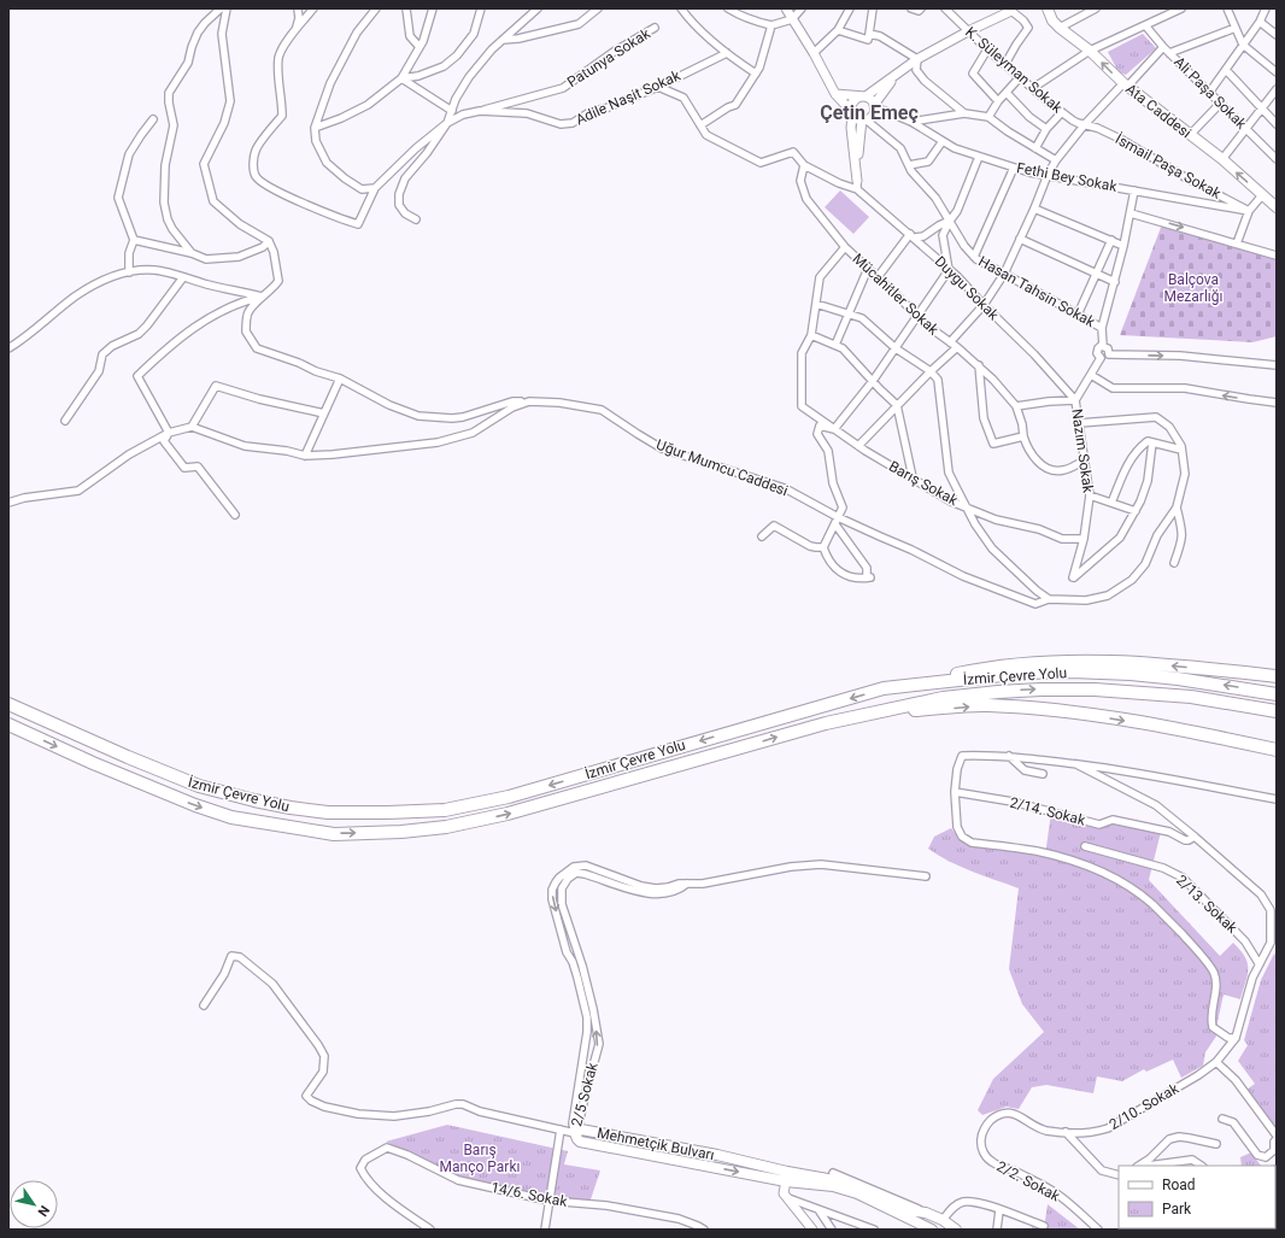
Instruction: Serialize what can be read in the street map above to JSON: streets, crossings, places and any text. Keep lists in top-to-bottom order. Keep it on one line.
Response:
{"streets":{"highway":["İzmir Çevre Yolu"],"main road":["Ata Caddesi","Mehmetçik Bulvarı"],"street":["Patunya Sokak","K. Süleyman Sokak","Ali Paşa Sokak","Adile Naşit Sokak","İsmail Paşa Sokak","Fethi Bey Sokak","Duygu Sokak","Hasan Tahsin Sokak","Mücahitler Sokak","Nazım Sokak","Uğur Mumcu Caddesi","Barış Sokak","2/14. Sokak","2/13. Sokak","2/5 Sokak","2/10. Sokak","2/2. Sokak","14/6. Sokak"]},"crossings":[["Patunya Sokak","Adile Naşit Sokak"],["K. Süleyman Sokak","İsmail Paşa Sokak"],["İsmail Paşa Sokak","Fethi Bey Sokak"],["Fethi Bey Sokak","Hasan Tahsin Sokak"],["Duygu Sokak","Mücahitler Sokak"],["Duygu Sokak","Nazım Sokak"],["Nazım Sokak","Barış Sokak"],["2/5 Sokak","Mehmetçik Bulvarı"],["2/10. Sokak","2/2. Sokak"]],"districts":["Çetin Emeç"],"parks":["Balçova Mezarlığı","Barış Manço Parkı"],"legend":["Road","Park"],"north":"bottom right"}
